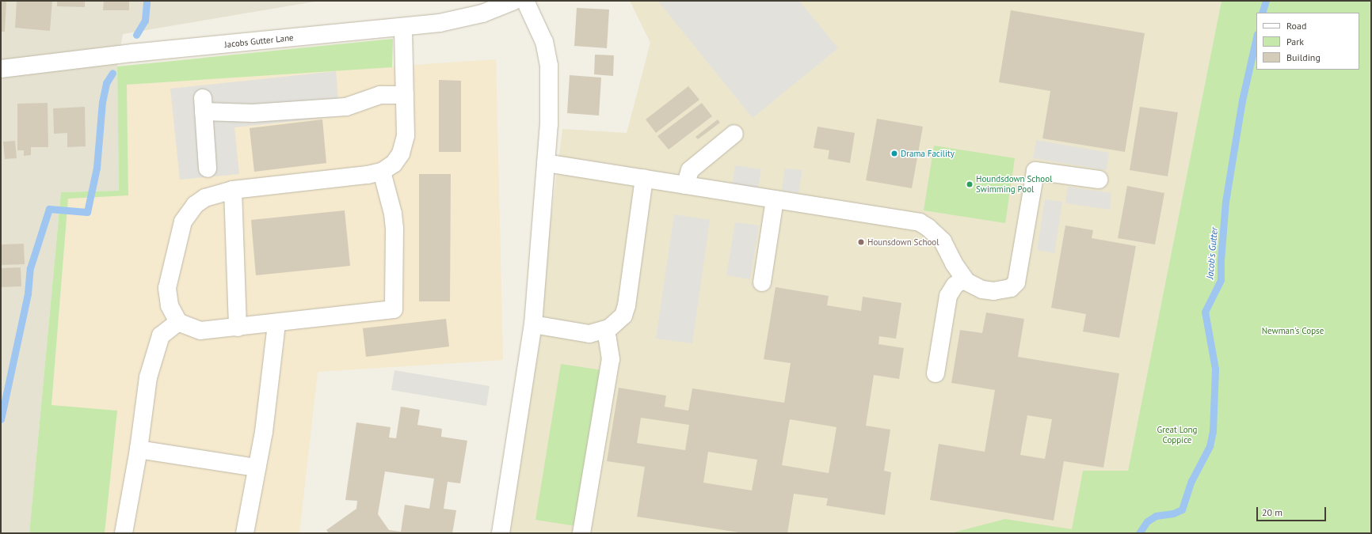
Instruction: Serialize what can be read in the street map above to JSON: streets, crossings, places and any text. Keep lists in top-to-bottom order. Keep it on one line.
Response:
{"streets":{"street":["Jacobs Gutter Lane"]},"water":["Jacob's Gutter"],"parks":["Newman's Copse","Great Long Coppice"],"places":["Drama Facility","Houndsdown School Swimming Pool","Hounsdown School"],"legend":["Road","Park","Building"],"scale_bar":"20 m"}
